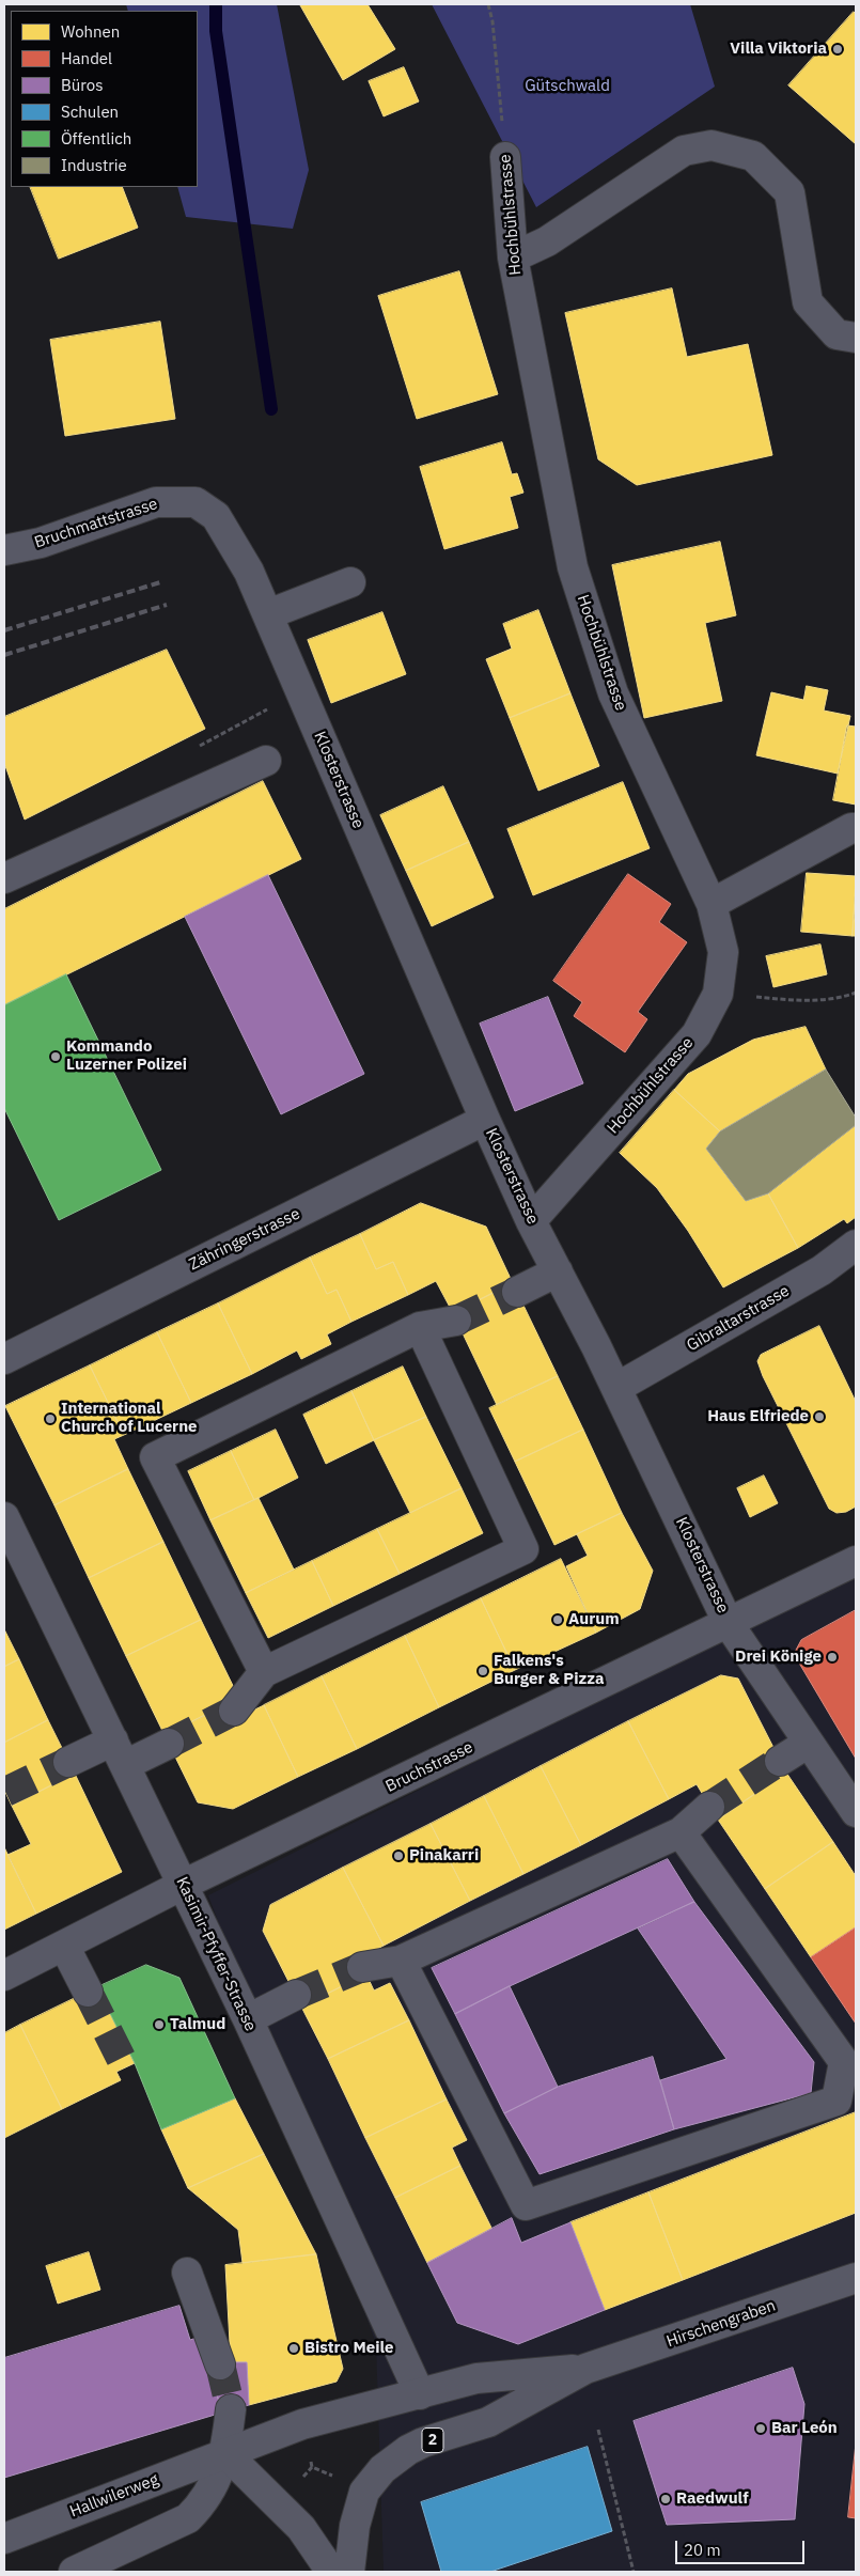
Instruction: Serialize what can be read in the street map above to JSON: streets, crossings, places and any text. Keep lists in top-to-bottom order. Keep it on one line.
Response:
{"streets":{"street":["Hochbühlstrasse","Bruchmattstrasse","Klosterstrasse","Zähringerstrasse","Gibraltarstrasse","Bruchstrasse","Kasimir-Pfyffer-Strasse","Hirschengraben","2","Hallwilerweg"]},"crossings":[["Hochbühlstrasse","Klosterstrasse"],["Bruchmattstrasse","Klosterstrasse"],["Klosterstrasse","Zähringerstrasse"],["Klosterstrasse","Gibraltarstrasse"],["Klosterstrasse","Bruchstrasse"],["Bruchstrasse","Kasimir-Pfyffer-Strasse"],["Kasimir-Pfyffer-Strasse","2"],["Kasimir-Pfyffer-Strasse","Hallwilerweg"],["Hirschengraben","2"],["2","Hallwilerweg"]],"parks":["Gütschwald"],"places":["Villa Viktoria","Kommando Luzerner Polizei","Haus Elfriede","International Church of Lucerne","Aurum","Drei Könige","Falkens's Burger & Pizza","Pinakarri","Talmud","Bistro Meile","Bar León","Raedwulf"],"legend":["Wohnen","Handel","Büros","Schulen","Öffentlich","Industrie"],"scale_bar":"20 m"}
